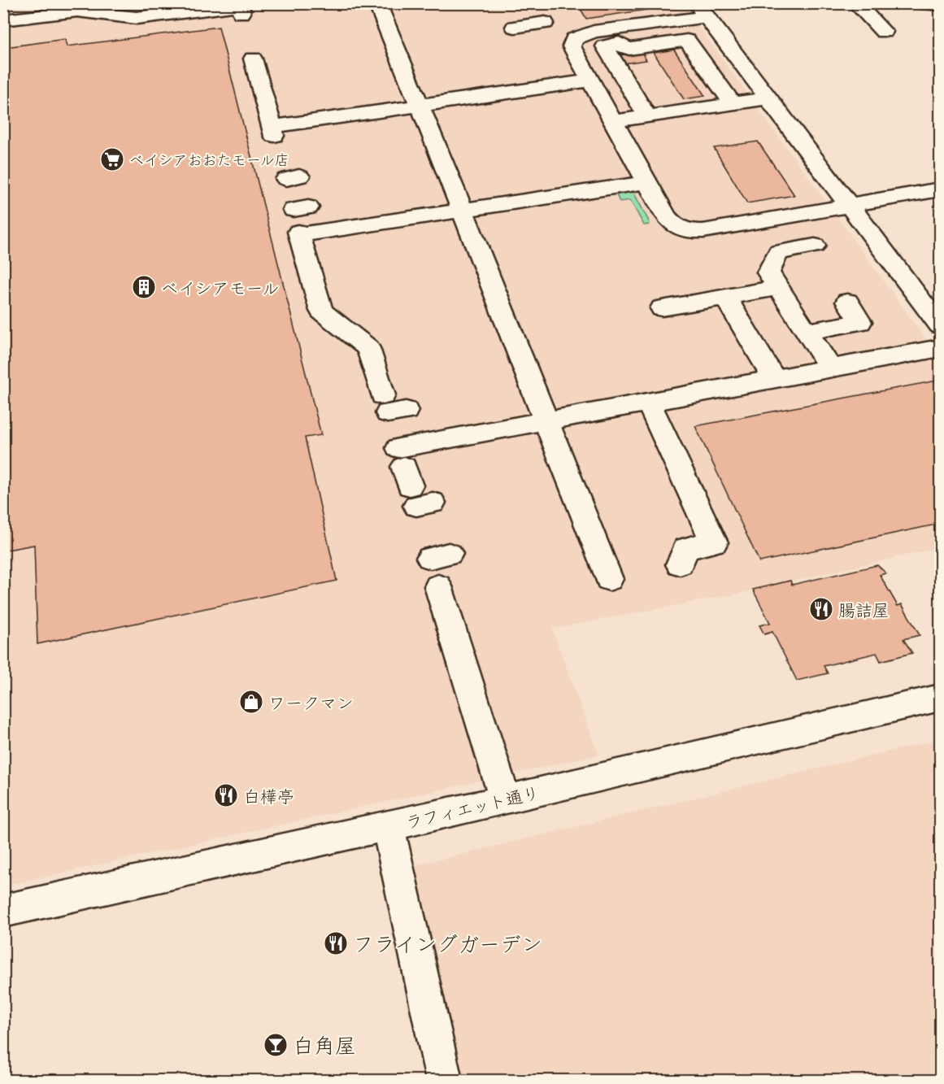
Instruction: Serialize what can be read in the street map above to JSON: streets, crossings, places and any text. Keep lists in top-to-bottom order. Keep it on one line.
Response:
{"streets":{"street":["ラフィエット通り"]},"places":{"supermarket":["ベイシアおおたモール店"],"building":["ベイシアモール"],"restaurant":["腸詰屋","白樺亭","フライングガーデン"],"shop":["ワークマン"],"bar":["白角屋"]}}
